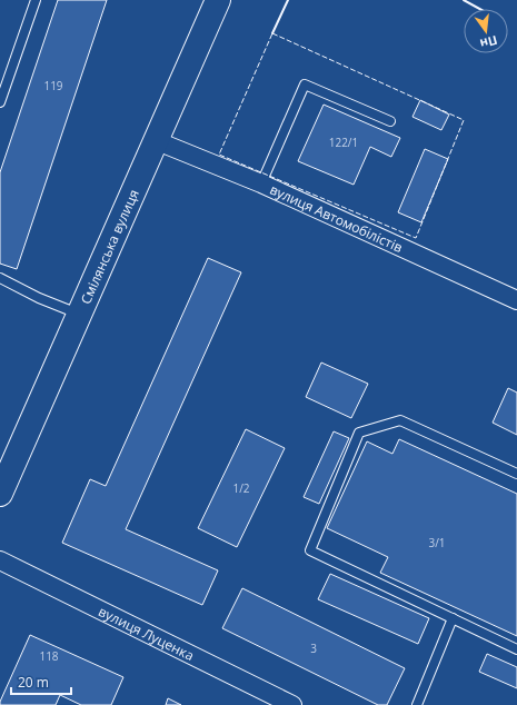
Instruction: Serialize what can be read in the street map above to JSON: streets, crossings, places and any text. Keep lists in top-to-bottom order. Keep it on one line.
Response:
{"streets":{"main road":["Смілянська вулиця"],"street":["вулиця Автомобілістів","вулиця Луценка"]},"crossings":[["вулиця Автомобілістів","Смілянська вулиця"]],"house_numbers":["119","122/1","1/2","3/1","3","118"],"scale_bar":"20 m","north":"bottom"}
